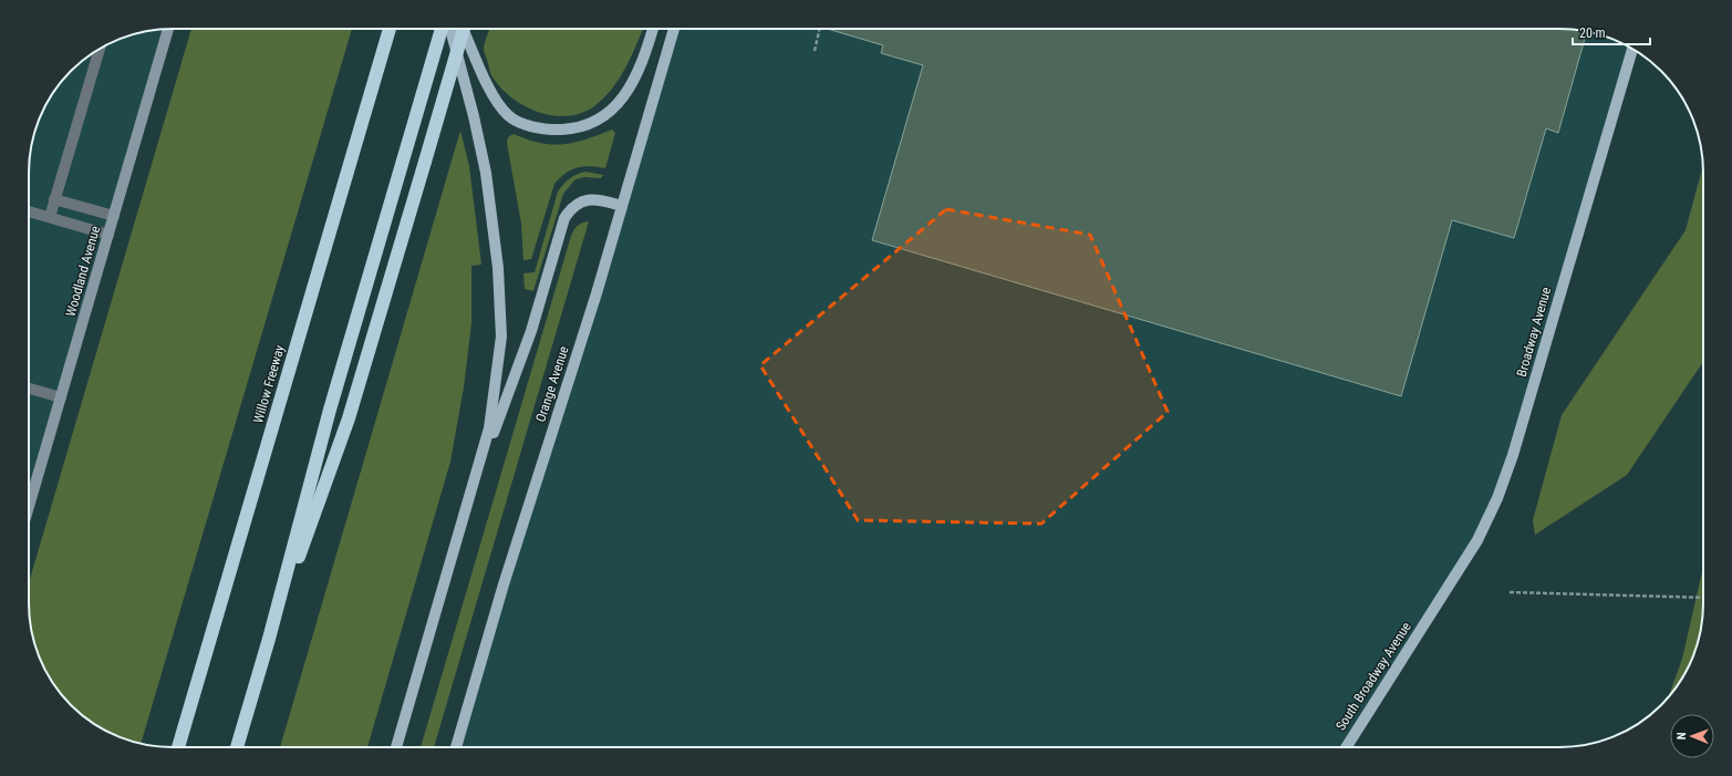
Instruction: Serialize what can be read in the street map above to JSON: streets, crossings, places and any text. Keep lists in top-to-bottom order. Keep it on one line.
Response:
{"streets":{"highway":["Willow Freeway"],"main road":["Broadway Avenue","Orange Avenue","South Broadway Avenue"],"street":["Woodland Avenue"]},"crossings":[["Broadway Avenue","South Broadway Avenue"]],"scale_bar":"20 m","north":"left"}
